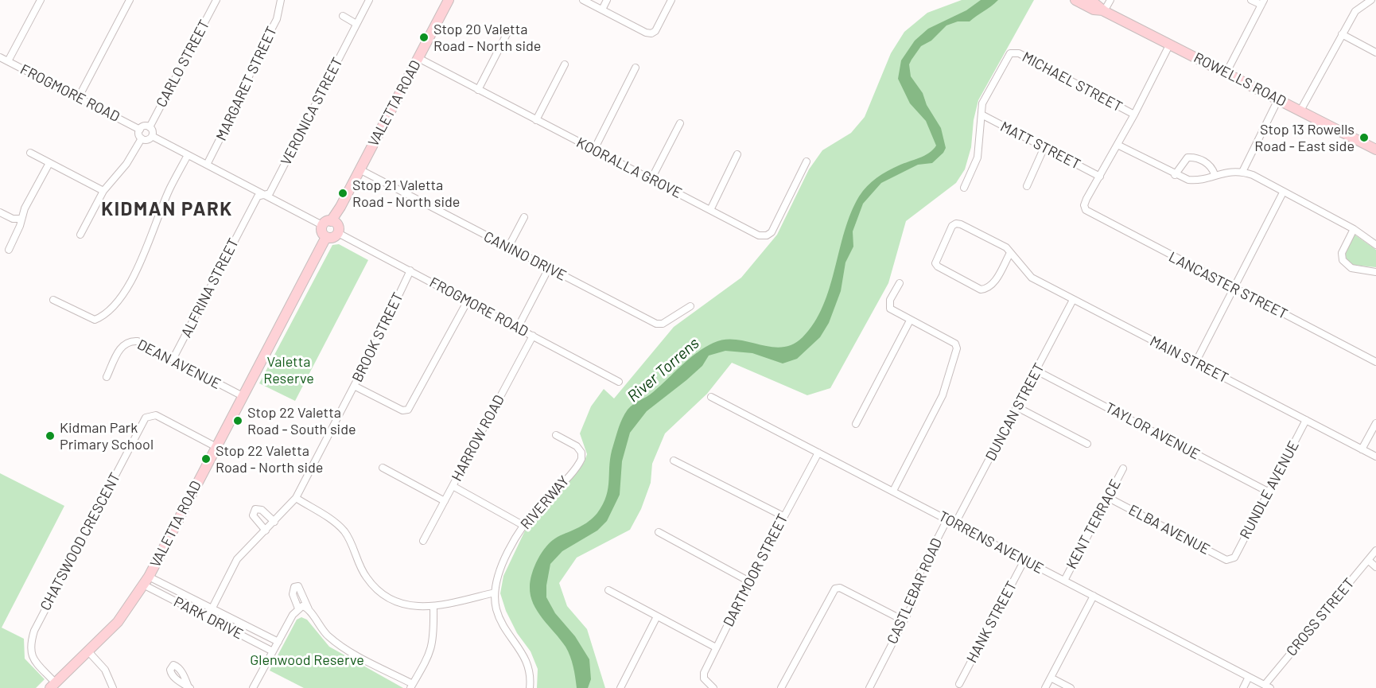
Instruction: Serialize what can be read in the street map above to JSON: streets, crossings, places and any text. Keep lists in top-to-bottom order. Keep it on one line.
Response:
{"streets":{"street":["CARLO STREET","ROWELLS ROAD","MICHAEL STREET","MARGARET STREET","FROGMORE ROAD","VALETTA ROAD","VERONICA STREET","MATT STREET","KOORALLA GROVE","CANINO DRIVE","LANCASTER STREET","ALFRINA STREET","BROOK STREET","MAIN STREET","DEAN AVENUE","DUNCAN STREET","TAYLOR AVENUE","HARROW ROAD","RUNDLE AVENUE","RIVERWAY","KENT TERRACE","ELBA AVENUE","CHATSWOOD CRESCENT","TORRENS AVENUE","DARTMOOR STREET","CASTLEBAR ROAD","CROSS STREET","PARK DRIVE","HANK STREET"]},"crossings":[["CARLO STREET","FROGMORE ROAD"],["MICHAEL STREET","MATT STREET"],["FROGMORE ROAD","BROOK STREET"],["FROGMORE ROAD","HARROW ROAD"],["VALETTA ROAD","KOORALLA GROVE"],["VALETTA ROAD","CANINO DRIVE"],["VALETTA ROAD","DEAN AVENUE"],["VALETTA ROAD","CHATSWOOD CRESCENT"],["VALETTA ROAD","PARK DRIVE"],["VERONICA STREET","ALFRINA STREET"],["MATT STREET","LANCASTER STREET"],["ALFRINA STREET","DEAN AVENUE"],["BROOK STREET","PARK DRIVE"],["MAIN STREET","DUNCAN STREET"],["MAIN STREET","RUNDLE AVENUE"],["DUNCAN STREET","TAYLOR AVENUE"],["DUNCAN STREET","TORRENS AVENUE"],["TAYLOR AVENUE","RUNDLE AVENUE"],["RUNDLE AVENUE","ELBA AVENUE"],["KENT TERRACE","ELBA AVENUE"],["KENT TERRACE","TORRENS AVENUE"],["TORRENS AVENUE","DARTMOOR STREET"],["TORRENS AVENUE","CASTLEBAR ROAD"],["TORRENS AVENUE","CROSS STREET"],["TORRENS AVENUE","HANK STREET"]],"districts":["KIDMAN PARK"],"water":["River Torrens"],"parks":["Valetta Reserve","Glenwood Reserve"],"places":["Stop 20 Valetta Road - North side","Stop 13 Rowells Road - East side","Stop 21 Valetta Road - North side","Stop 22 Valetta Road - South side","Kidman Park Primary School","Stop 22 Valetta Road - North side"]}
